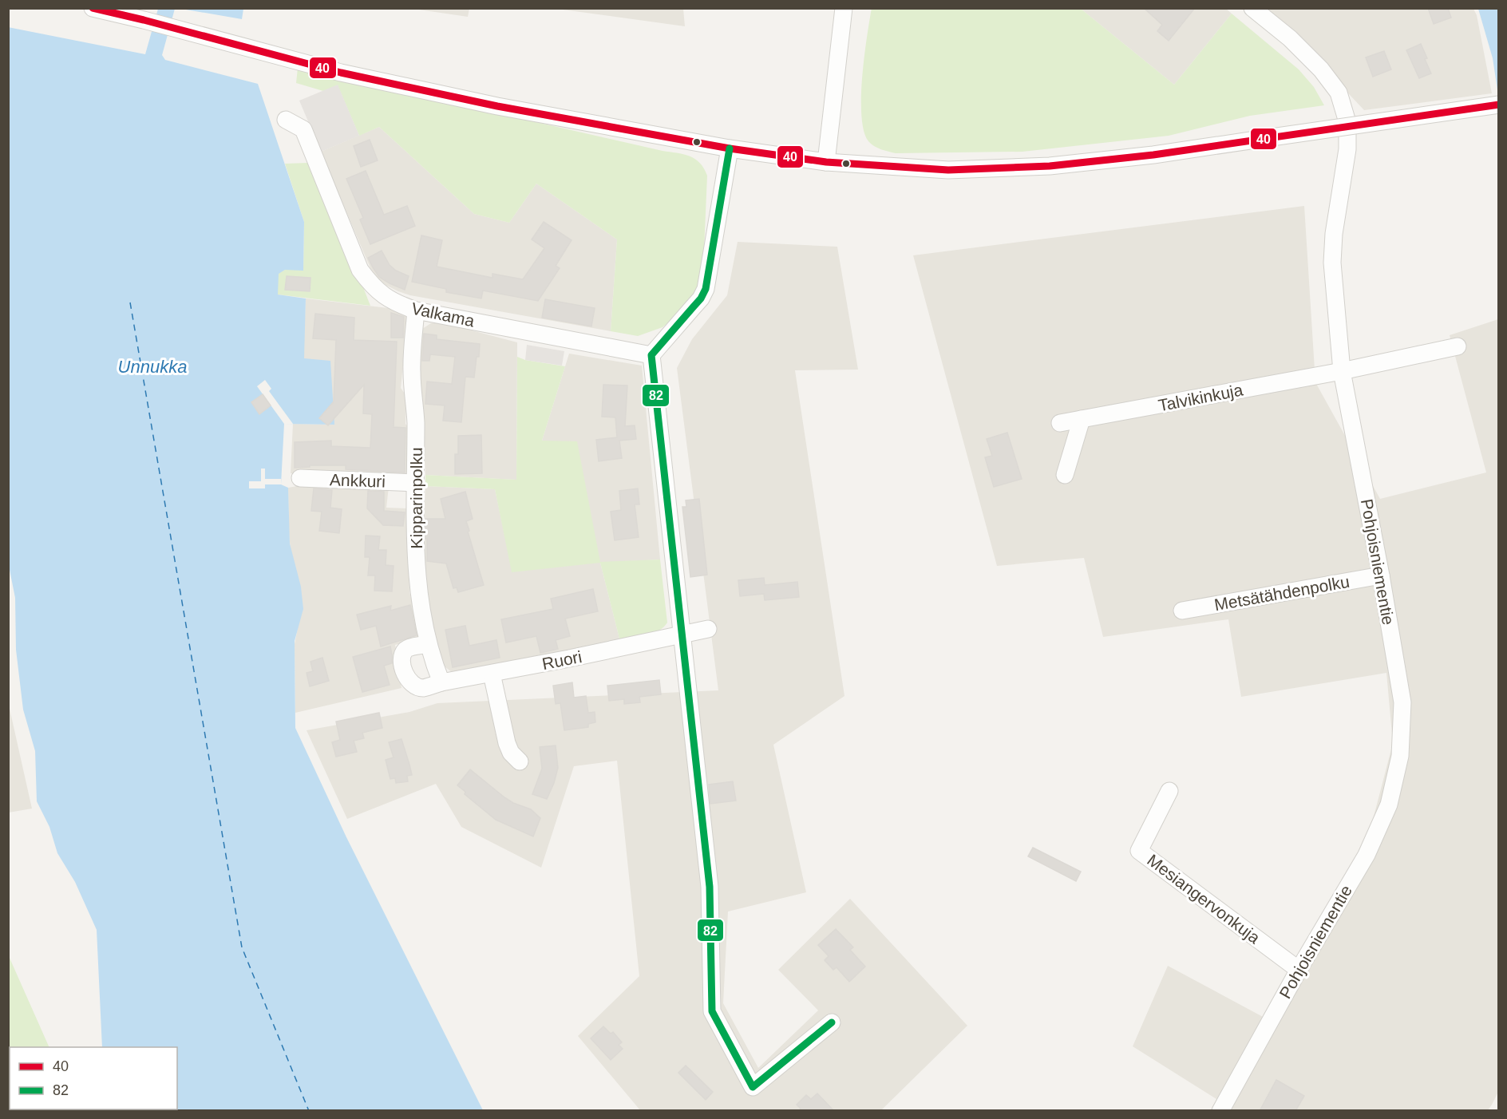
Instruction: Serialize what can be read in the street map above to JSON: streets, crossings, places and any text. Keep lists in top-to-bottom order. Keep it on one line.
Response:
{"streets":{"street":["Valkama","Talvikinkuja","Ankkuri","Kipparinpolku","Pohjoisniementie","Metsätähdenpolku","Ruori","Mesiangervonkuja"]},"crossings":[["Valkama","Kipparinpolku"],["Talvikinkuja","Pohjoisniementie"],["Ankkuri","Kipparinpolku"],["Kipparinpolku","Ruori"],["Pohjoisniementie","Metsätähdenpolku"],["Pohjoisniementie","Mesiangervonkuja"]],"water":["Unnukka"],"lines":["transit line 40","transit line 82"],"legend":["40","82"]}
